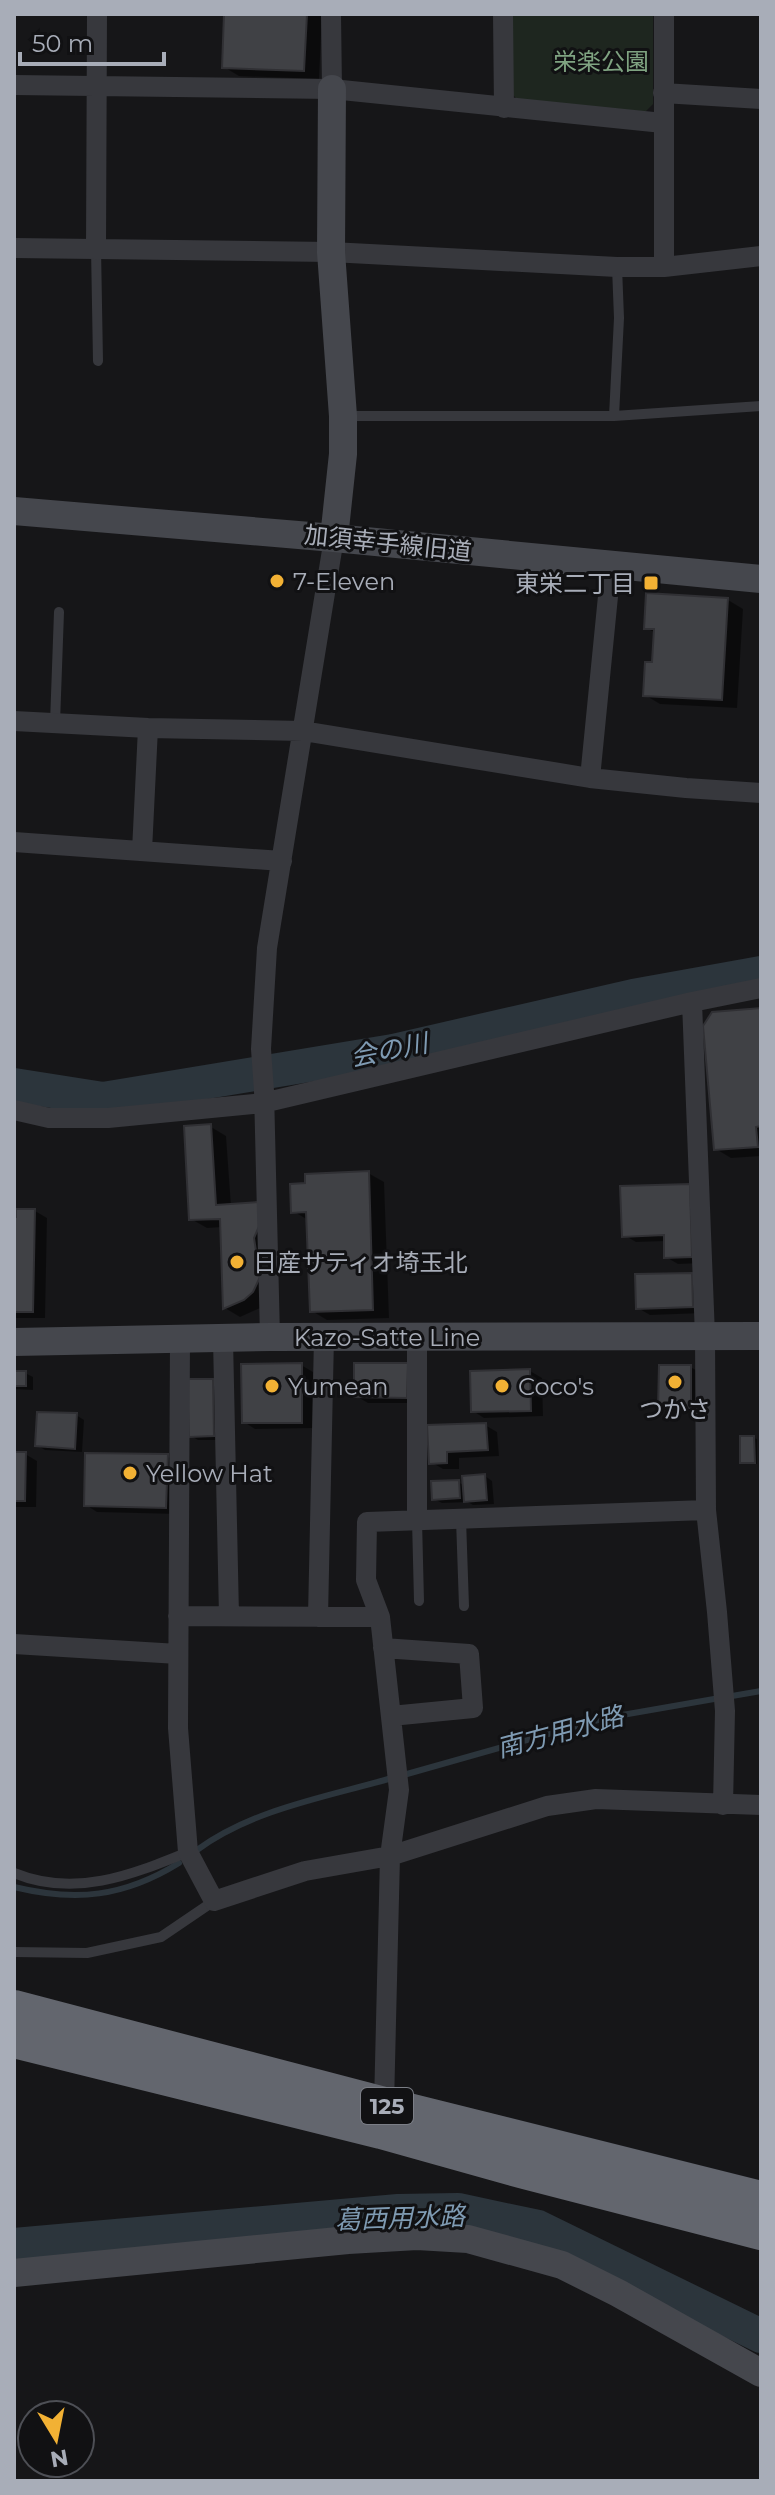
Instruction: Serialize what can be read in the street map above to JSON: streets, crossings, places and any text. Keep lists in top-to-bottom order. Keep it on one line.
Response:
{"streets":{"highway":["125"],"street":["加須幸手線旧道","Kazo-Satte Line"]},"water":["会の川","南方用水路","葛西用水路"],"parks":["栄楽公園"],"places":{"other":["7-Eleven","日産サティオ埼玉北","つかさ","Yumean","Coco's","Yellow Hat"],"transit":["東栄二丁目"]},"scale_bar":"50 m","north":"bottom"}
